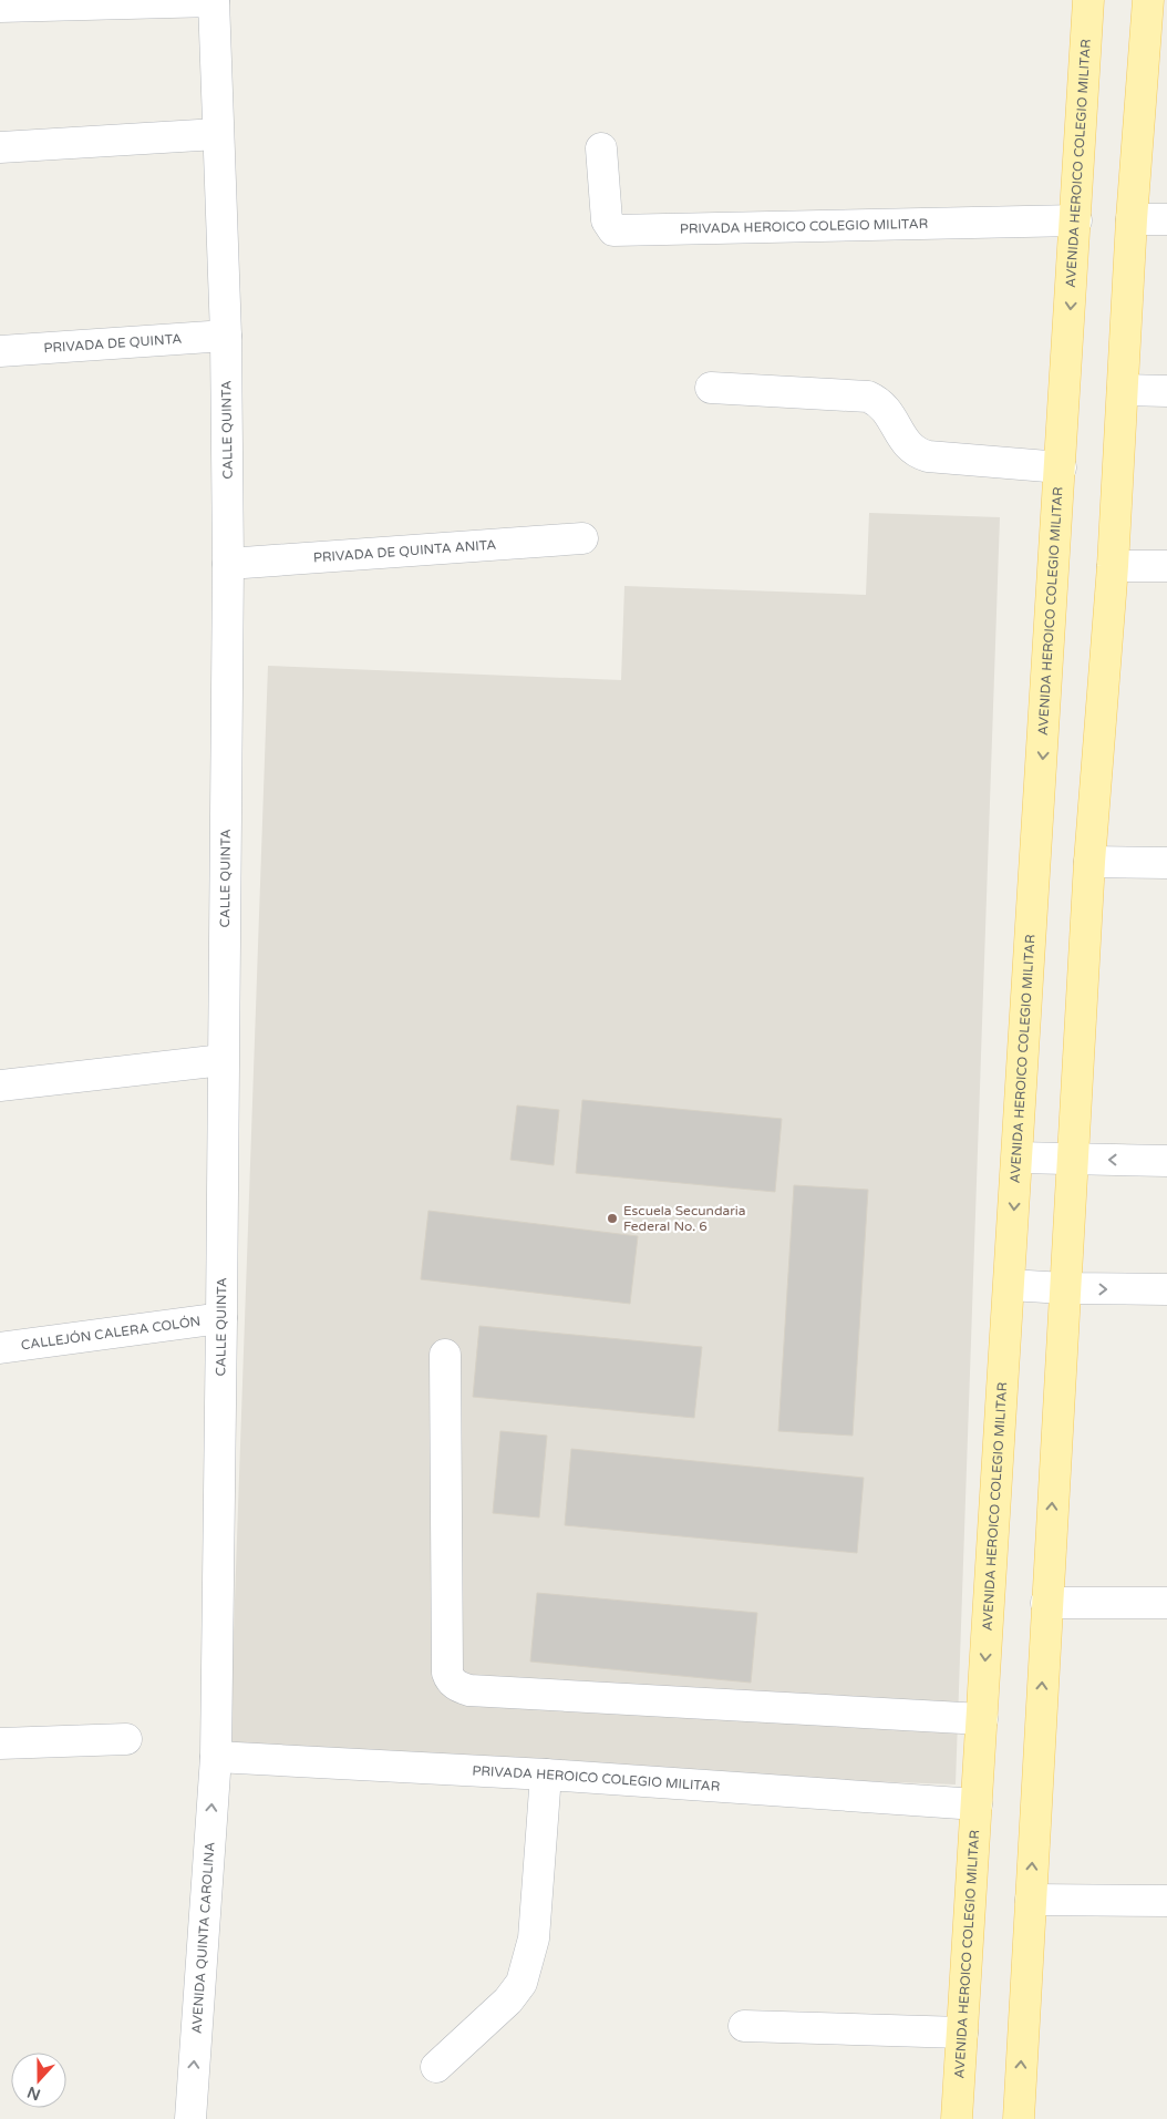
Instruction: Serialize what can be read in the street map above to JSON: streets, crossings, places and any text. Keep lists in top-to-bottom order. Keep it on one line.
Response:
{"streets":{"main road":["AVENIDA HEROICO COLEGIO MILITAR"],"street":["PRIVADA HEROICO COLEGIO MILITAR","PRIVADA DE QUINTA","CALLE QUINTA","PRIVADA DE QUINTA ANITA","CALLEJÓN CALERA COLÓN","AVENIDA QUINTA CAROLINA"]},"crossings":[["AVENIDA HEROICO COLEGIO MILITAR","PRIVADA HEROICO COLEGIO MILITAR"],["PRIVADA HEROICO COLEGIO MILITAR","CALLE QUINTA"],["PRIVADA HEROICO COLEGIO MILITAR","AVENIDA QUINTA CAROLINA"],["PRIVADA DE QUINTA","CALLE QUINTA"],["CALLE QUINTA","PRIVADA DE QUINTA ANITA"],["CALLE QUINTA","CALLEJÓN CALERA COLÓN"],["CALLE QUINTA","AVENIDA QUINTA CAROLINA"]],"one_way":["AVENIDA QUINTA CAROLINA"],"places":["Escuela Secundaria Federal No. 6"],"north":"bottom"}
